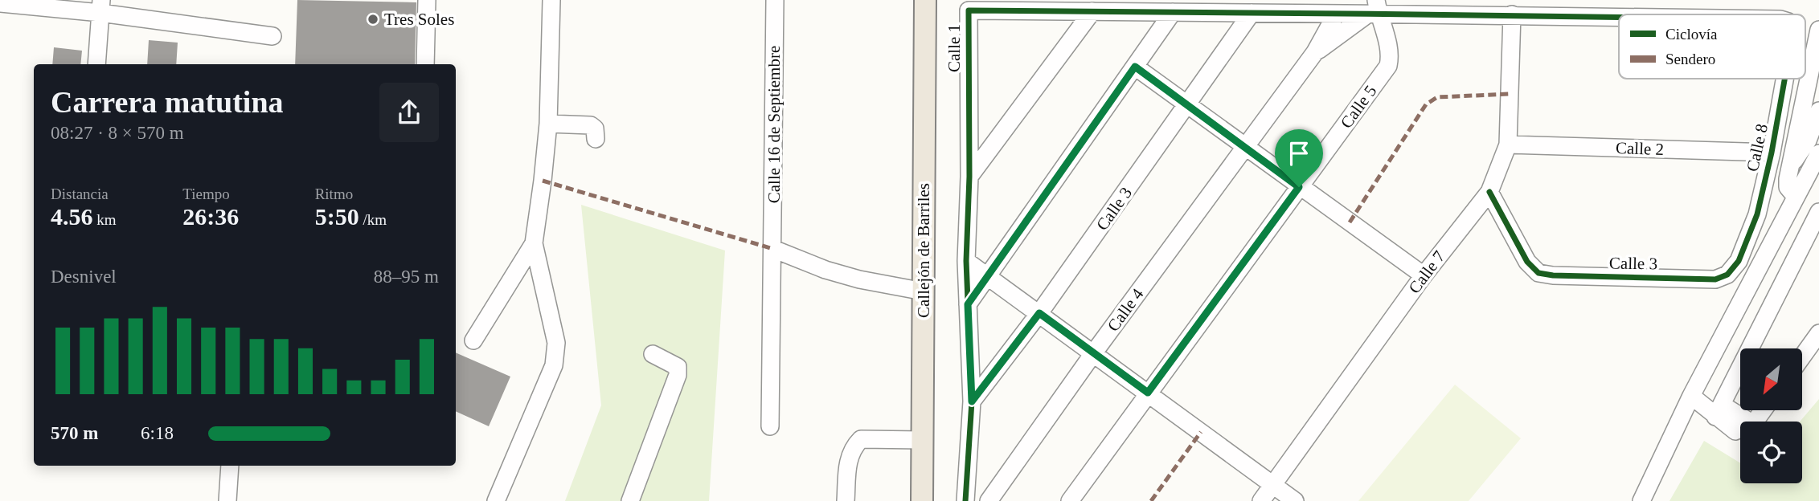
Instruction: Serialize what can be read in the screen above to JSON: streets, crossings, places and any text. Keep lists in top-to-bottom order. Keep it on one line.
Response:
{"streets":{"main road":["Callejón de Barriles"],"street":["Calle 1","Calle 5","Calle 16 de Septiembre","Calle 8","Calle 2","Calle 3","Calle 7","Calle 4"]},"crossings":[["Calle 1","Calle 5"],["Calle 1","Calle 3"],["Calle 1","Calle 7"],["Calle 1","Calle 4"],["Calle 5","Calle 4"],["Calle 8","Calle 2"],["Calle 8","Calle 3"],["Calle 2","Calle 7"],["Calle 3","Calle 7"]],"places":["Tres Soles"],"legend":["Ciclovía","Sendero"],"north":"bottom left","page":{"heading":["Carrera matutina","08:27 · 8 × 570 m"],"stats":[["Distancia","4.56 km"],["Tiempo","26:36"],["Ritmo","5:50 /km"]],"chart":["Desnivel","88–95 m"],"list":[{"name":"570 m","note":"6:18"}]}}
